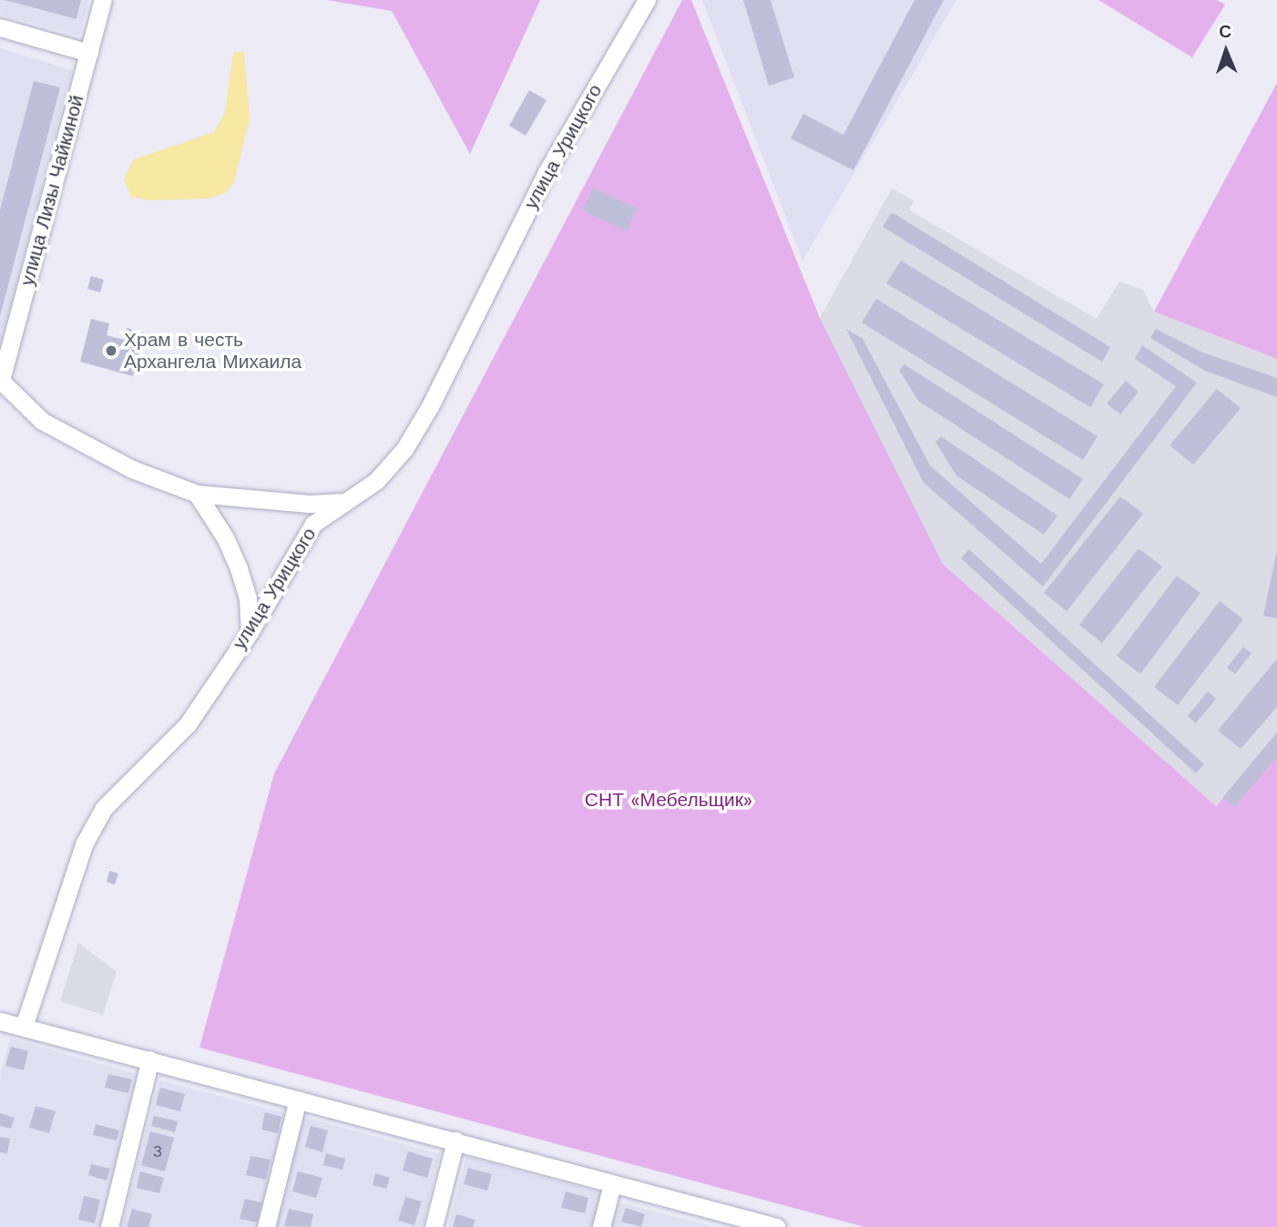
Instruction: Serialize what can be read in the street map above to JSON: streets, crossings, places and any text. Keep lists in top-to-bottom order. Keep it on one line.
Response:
{"streets":{"street":["улица Урицкого","улица Лизы Чайкиной"]},"parks":["СНТ «Мебельщик»"],"places":["Храм в честь Архангела Михаила"],"house_numbers":["3"],"north":"top"}
